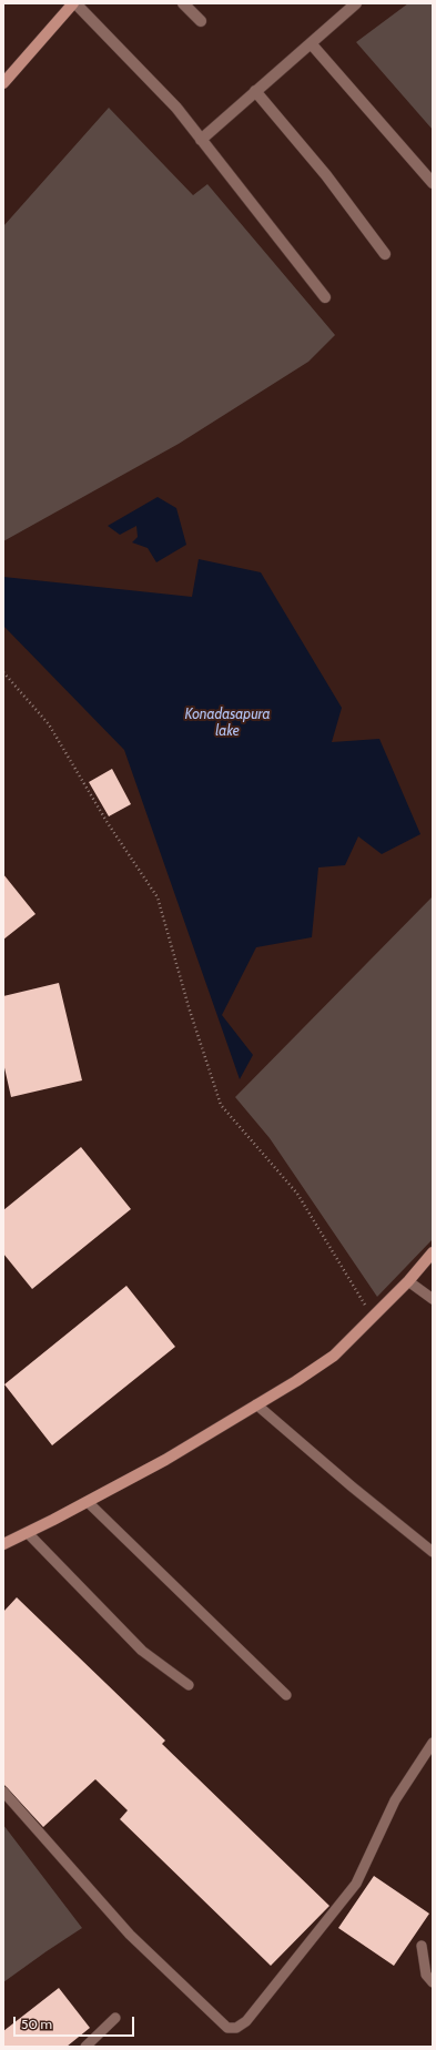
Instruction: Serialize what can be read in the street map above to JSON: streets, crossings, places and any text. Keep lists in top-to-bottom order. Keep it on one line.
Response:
{"water":["Konadasapura lake"],"scale_bar":"50 m"}
